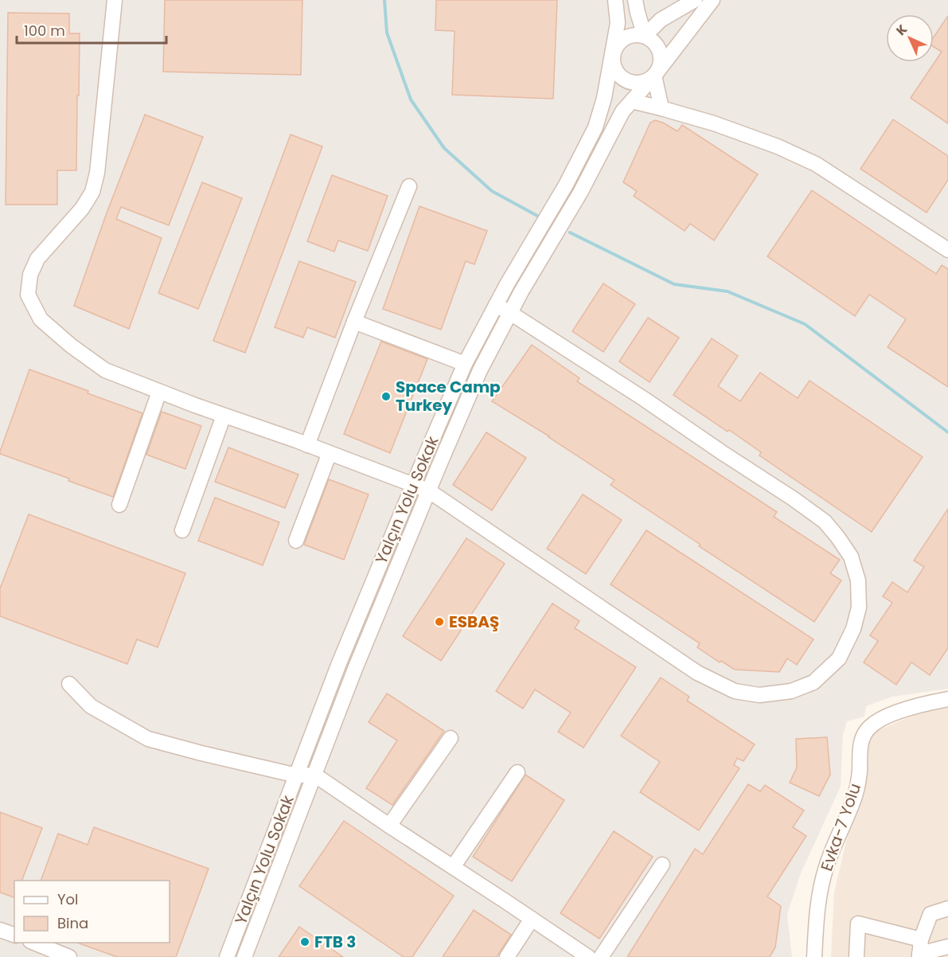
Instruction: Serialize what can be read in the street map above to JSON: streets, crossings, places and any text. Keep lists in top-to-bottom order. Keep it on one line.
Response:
{"streets":{"street":["Yalçın Yolu Sokak","Evka-7 Yolu"]},"places":["Space Camp Turkey","ESBAŞ","FTB 3"],"legend":["Yol","Bina"],"scale_bar":"100 m","north":"top left"}
